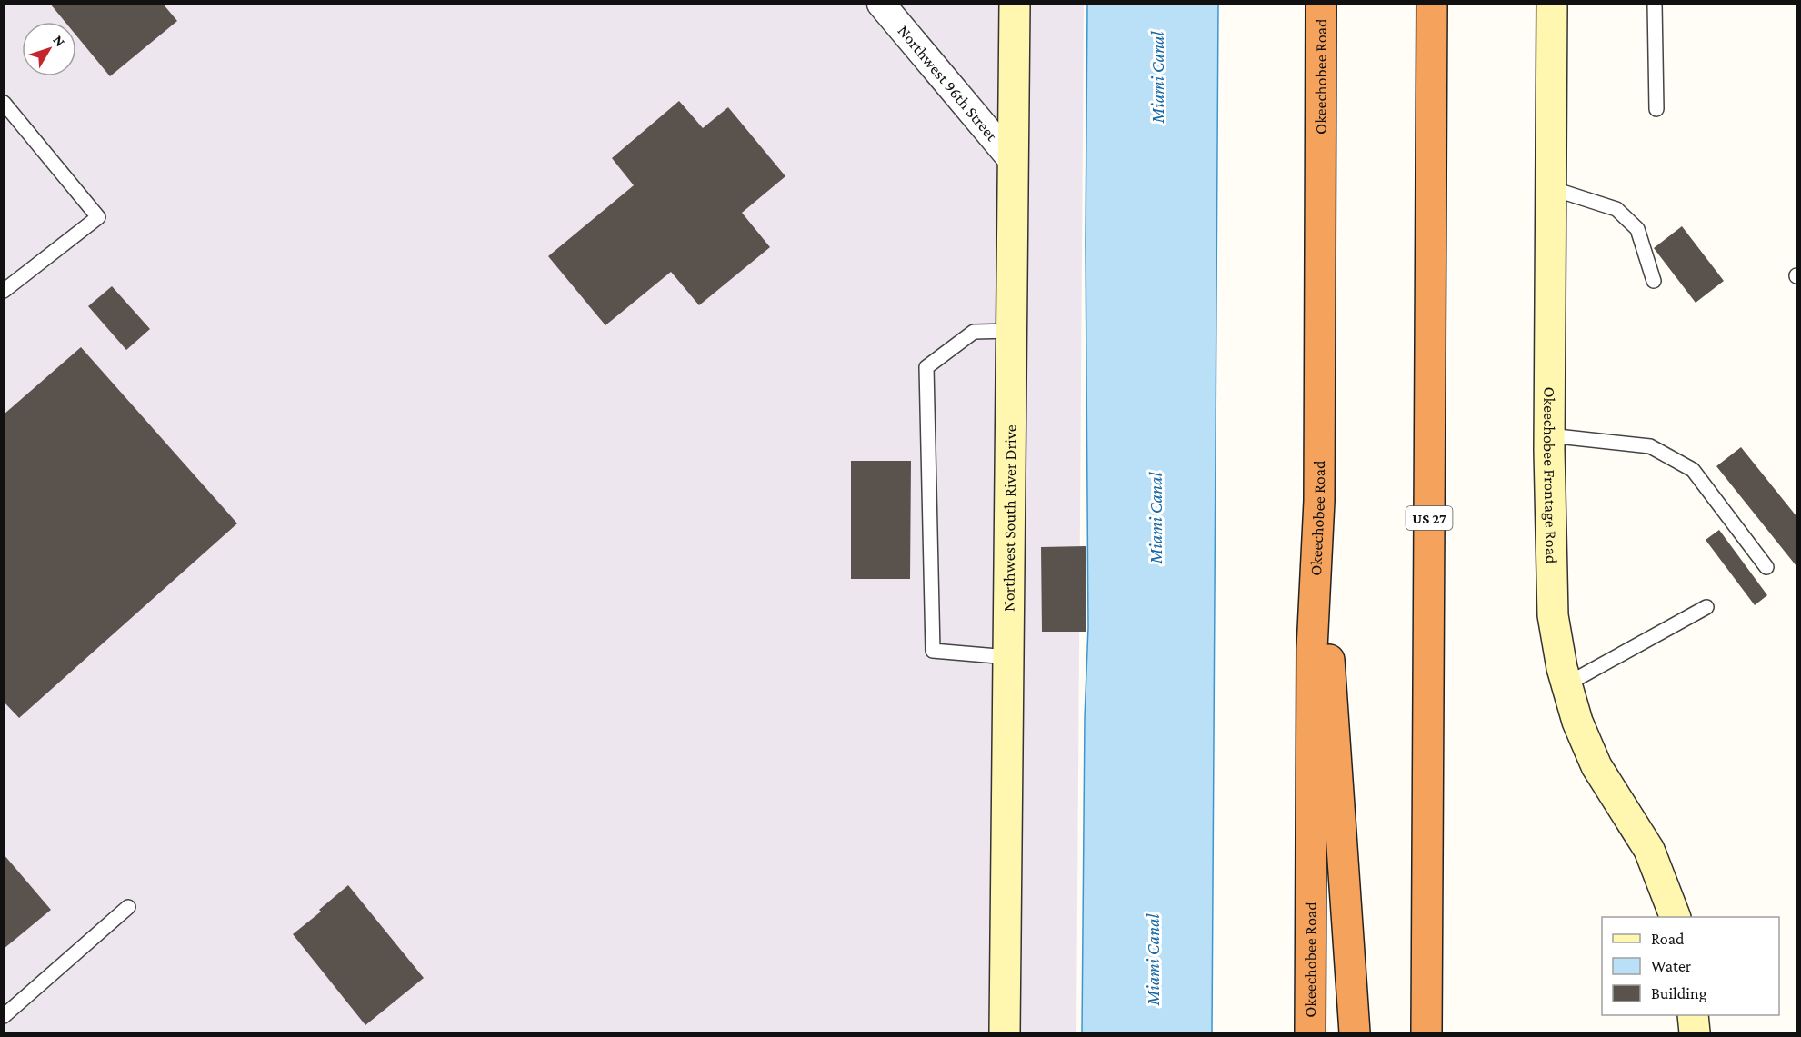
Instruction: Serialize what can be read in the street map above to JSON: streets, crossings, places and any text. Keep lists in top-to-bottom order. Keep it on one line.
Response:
{"streets":{"highway":["Okeechobee Road","US 27"],"street":["Northwest 96th Street","Okeechobee Frontage Road","Northwest South River Drive"]},"crossings":[["Northwest 96th Street","Northwest South River Drive"]],"water":["Miami Canal"],"legend":["Road","Water","Building"],"north":"top right"}
